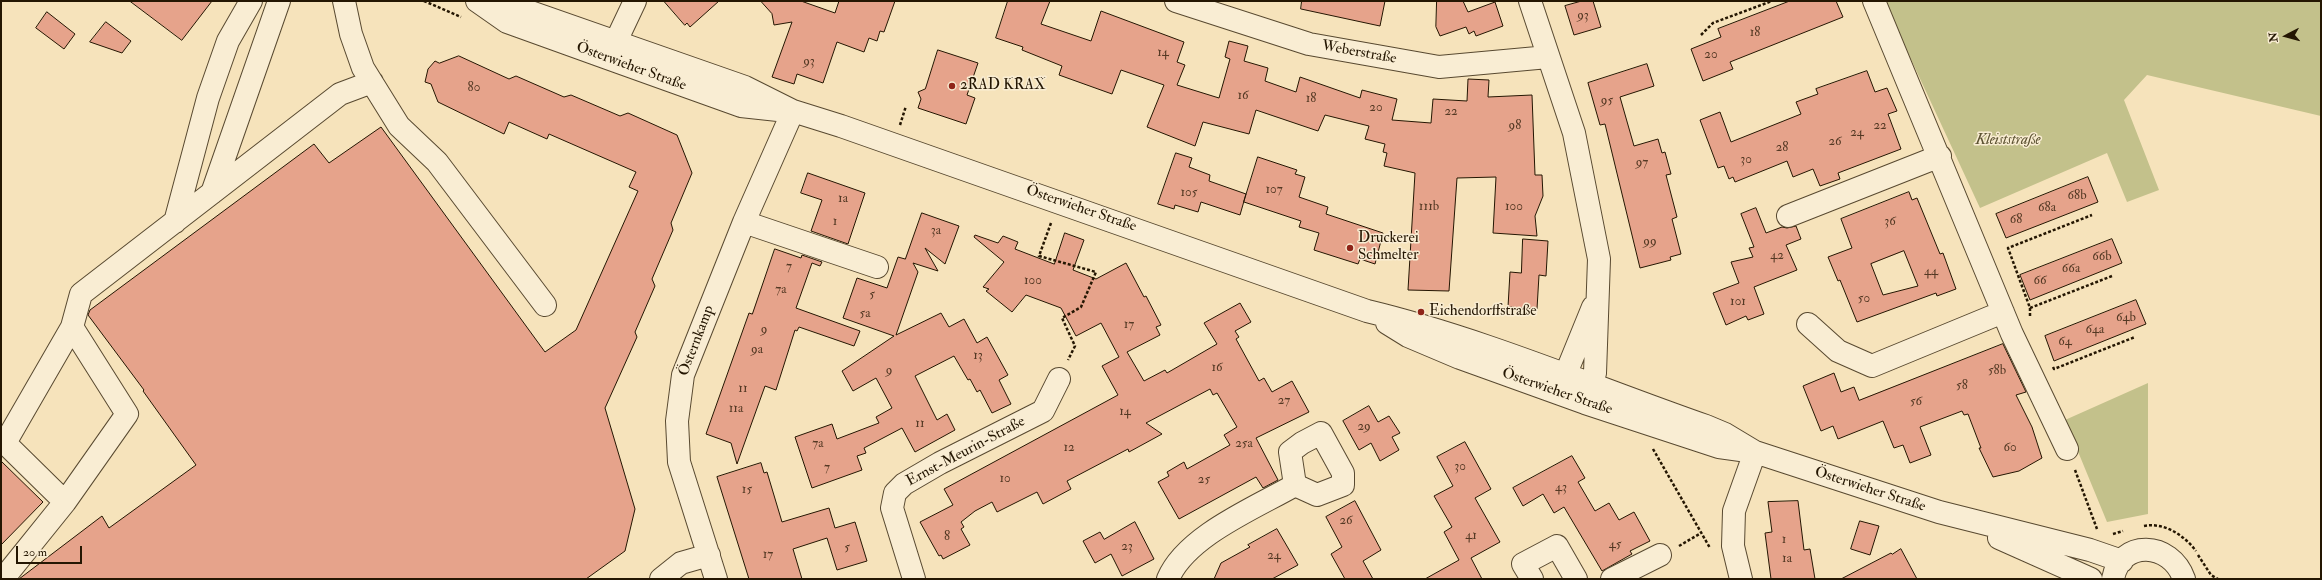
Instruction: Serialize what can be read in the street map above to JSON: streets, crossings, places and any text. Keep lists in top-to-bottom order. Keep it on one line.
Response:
{"streets":{"street":["Weberstraße","Österwieher Straße","Östernkamp","Ernst-Meurin-Straße"]},"crossings":[["Österwieher Straße","Östernkamp"]],"parks":["Kleiststraße"],"places":["2RAD KRAX","Druckerei Schmelter","Eichendorffstraße"],"house_numbers":["93","18","14","20","93","80","16","18","95","20","22","98","22","24","26","28","30","97","107","105","68b","1a","111b","100","68a","68","1","36","3a","99","42","66b","7","66a","44","100","66","7a","5","50","101","5a","64b","17","9","64a","64","9a","13","16","9","58b","58","11","27","56","11a","14","11","29","7a","25a","12","60","30","7","10","25","43","15","26","41","8","1","45","23","5","17","24","1a"],"scale_bar":"20 m","north":"left"}
